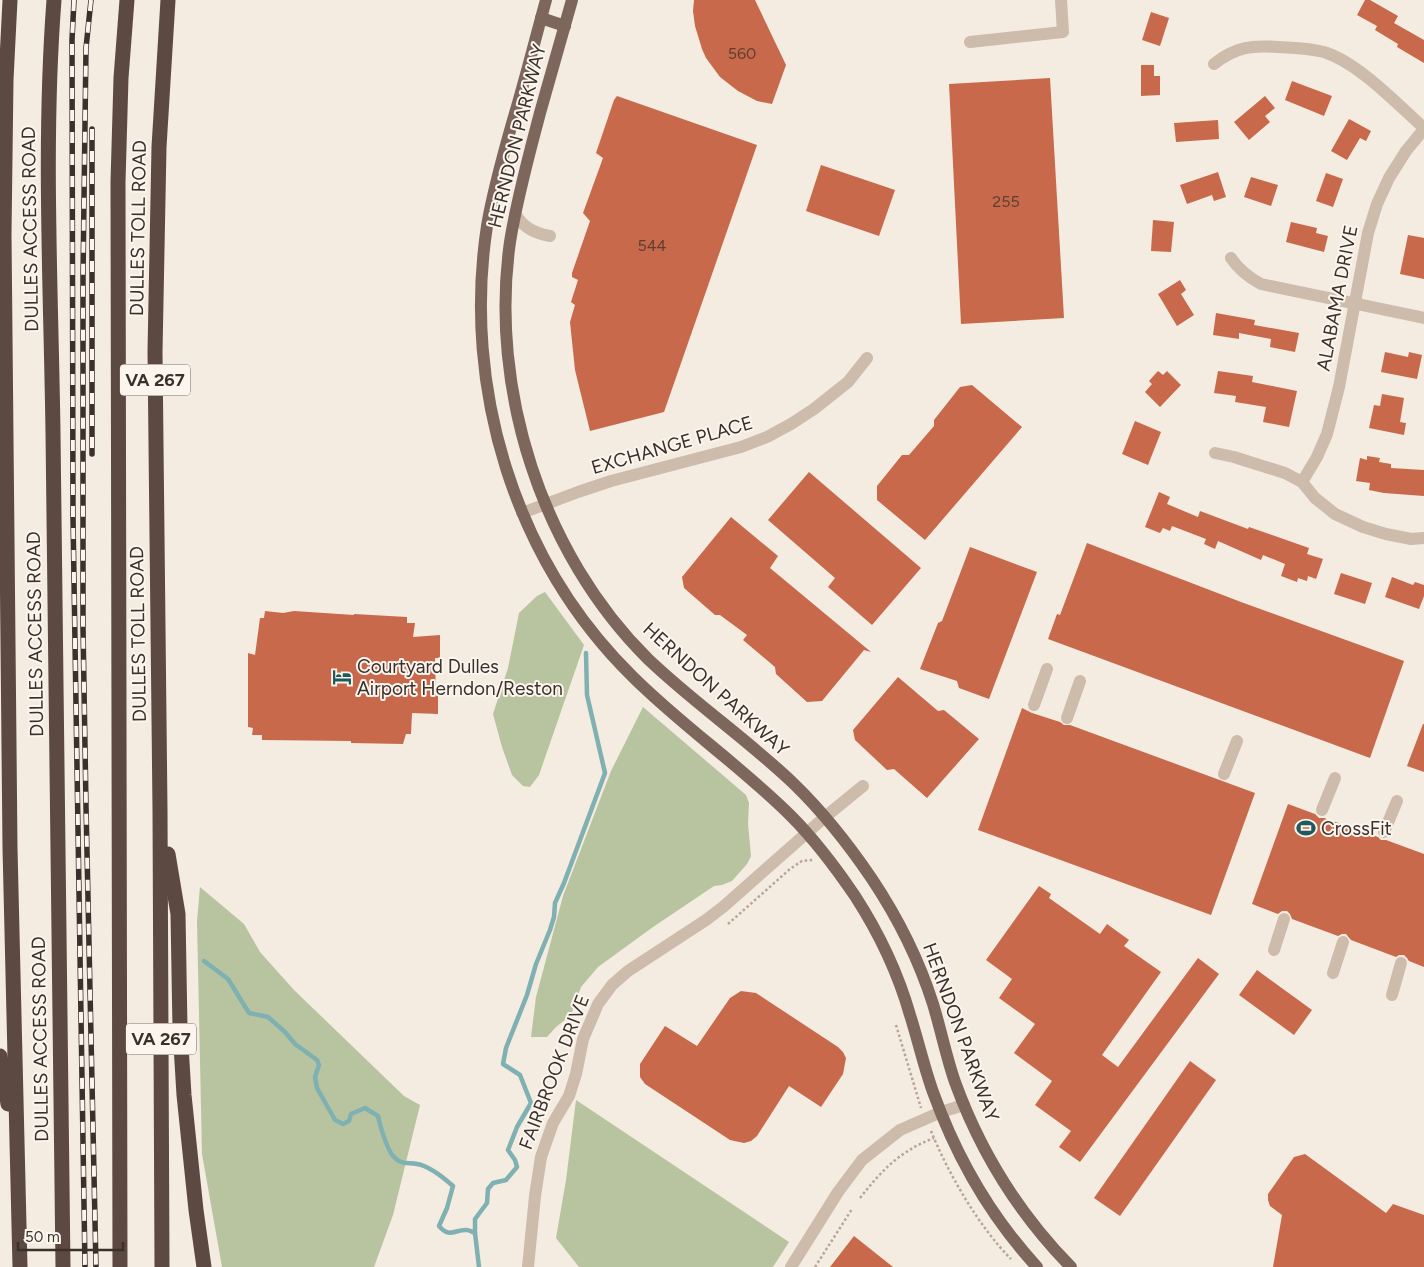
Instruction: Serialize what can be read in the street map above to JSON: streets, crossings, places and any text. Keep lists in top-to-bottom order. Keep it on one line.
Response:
{"streets":{"highway":["DULLES TOLL ROAD","DULLES ACCESS ROAD","VA 267"],"main road":["HERNDON PARKWAY"],"street":["ALABAMA DRIVE","EXCHANGE PLACE","FAIRBROOK DRIVE"]},"crossings":[["HERNDON PARKWAY","EXCHANGE PLACE"],["HERNDON PARKWAY","FAIRBROOK DRIVE"]],"places":{"hotel":["Courtyard Dulles Airport Herndon/Reston"],"sports":["CrossFit"]},"house_numbers":["560","255","544"],"scale_bar":"50 m"}
